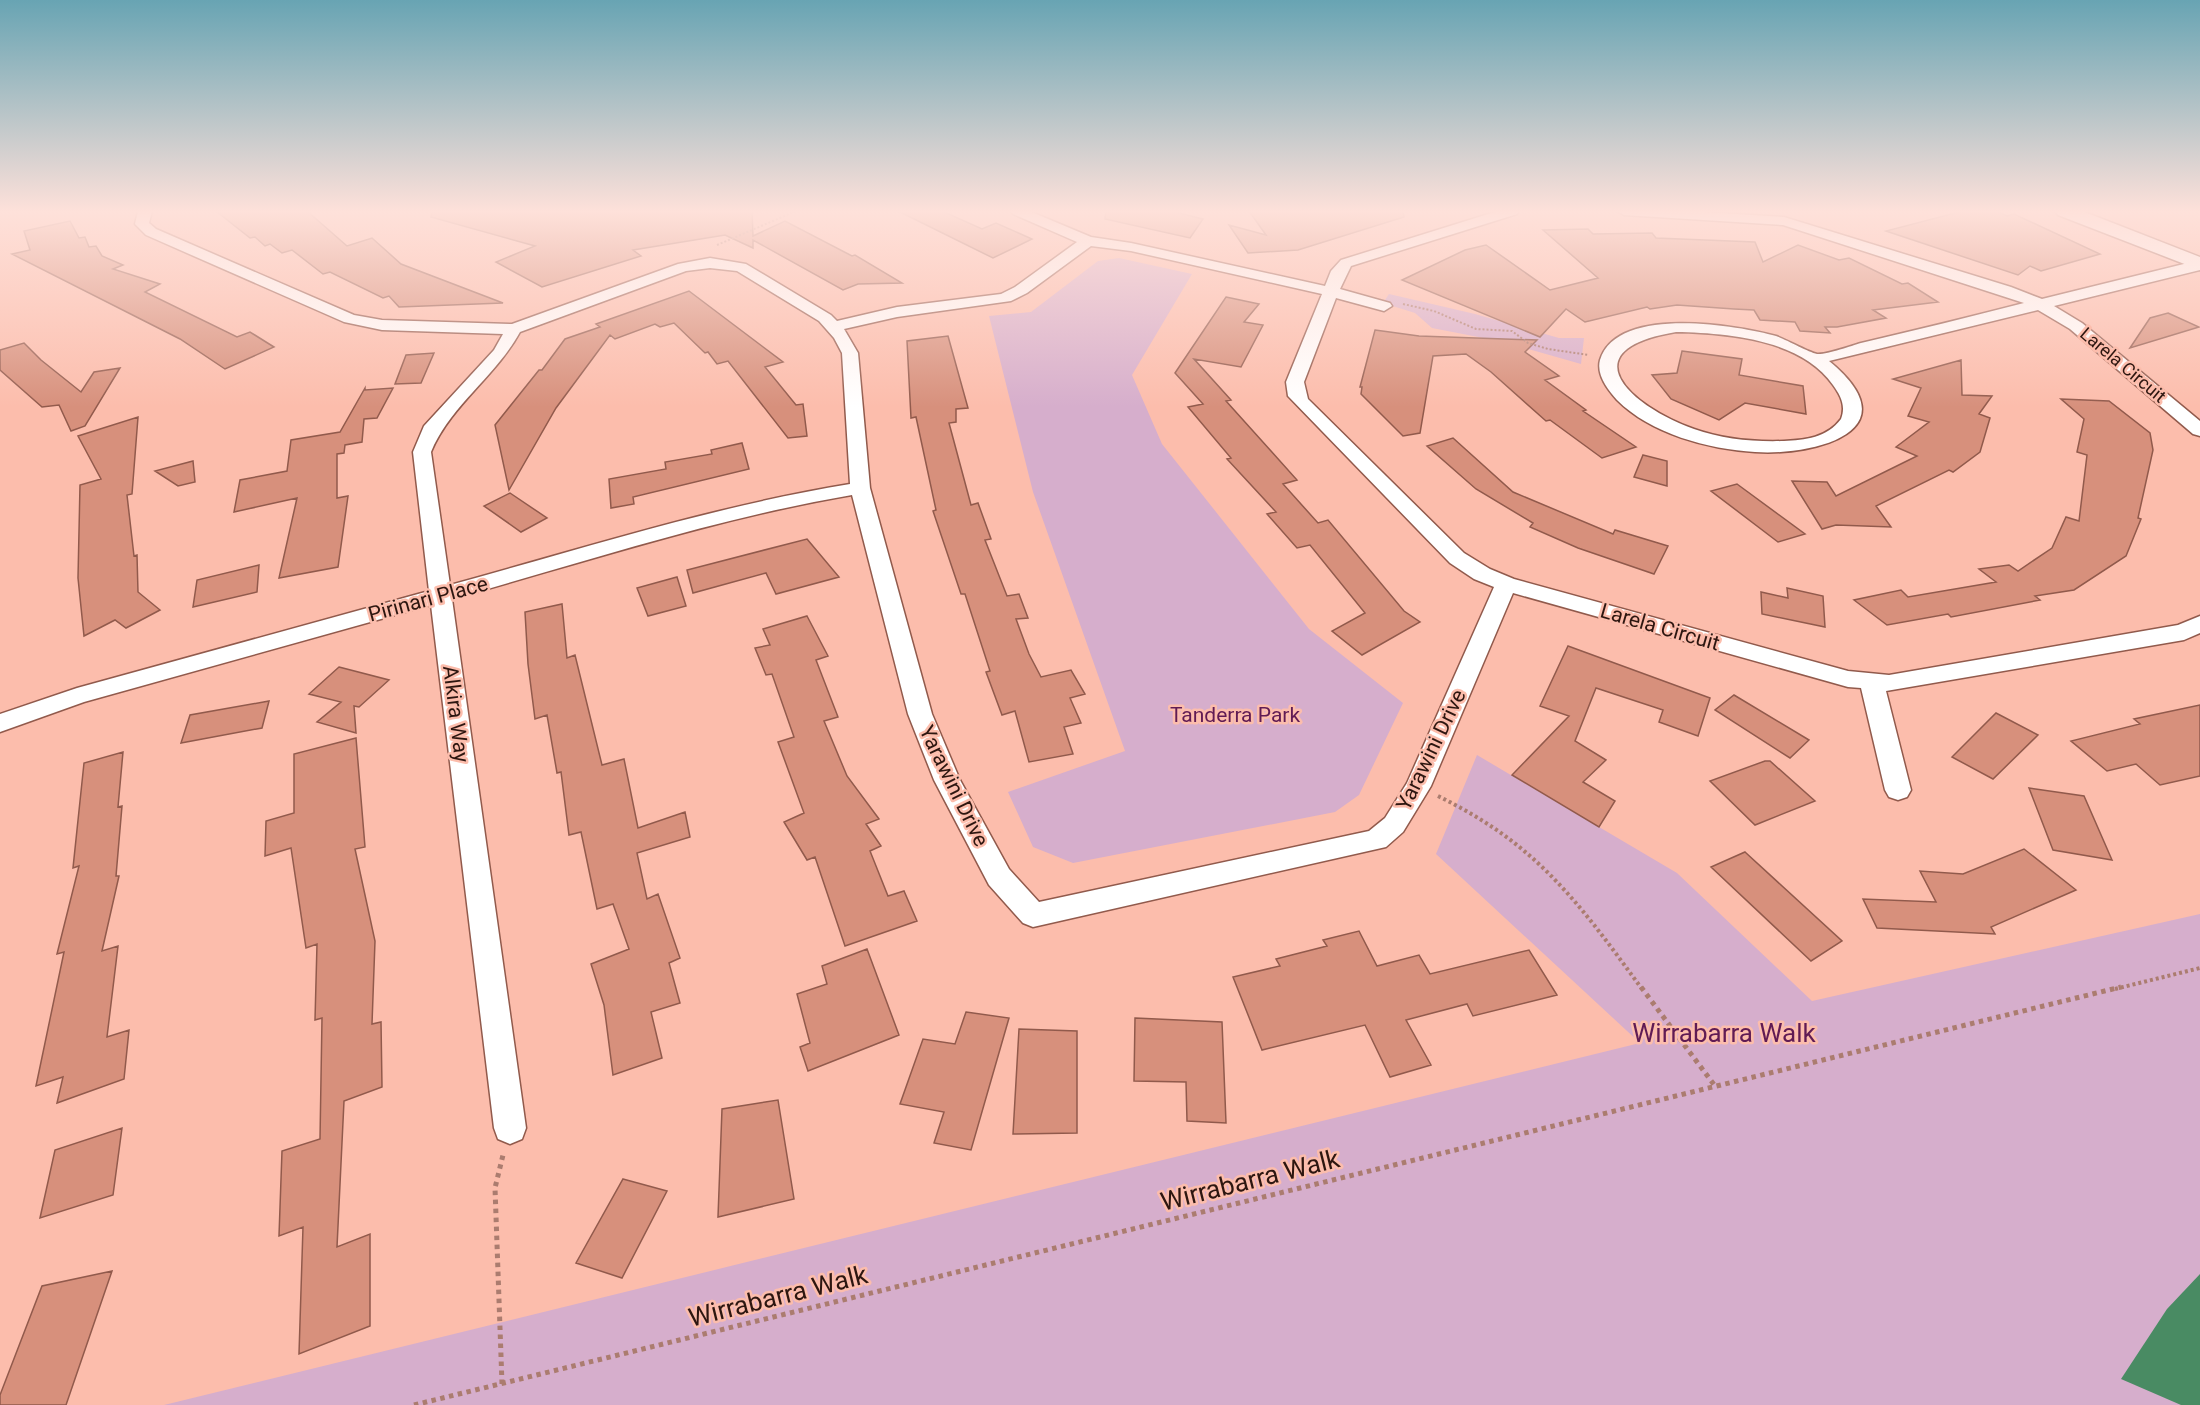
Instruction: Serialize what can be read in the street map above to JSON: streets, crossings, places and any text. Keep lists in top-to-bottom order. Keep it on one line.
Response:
{"streets":{"street":["Larela Circuit","Pirinari Place","Alkira Way","Yarawini Drive"],"path":["Wirrabarra Walk"]},"crossings":[["Larela Circuit","Yarawini Drive"],["Pirinari Place","Alkira Way"],["Pirinari Place","Yarawini Drive"],["Alkira Way","Yarawini Drive"]],"parks":["Tanderra Park","Wirrabarra Walk"]}
